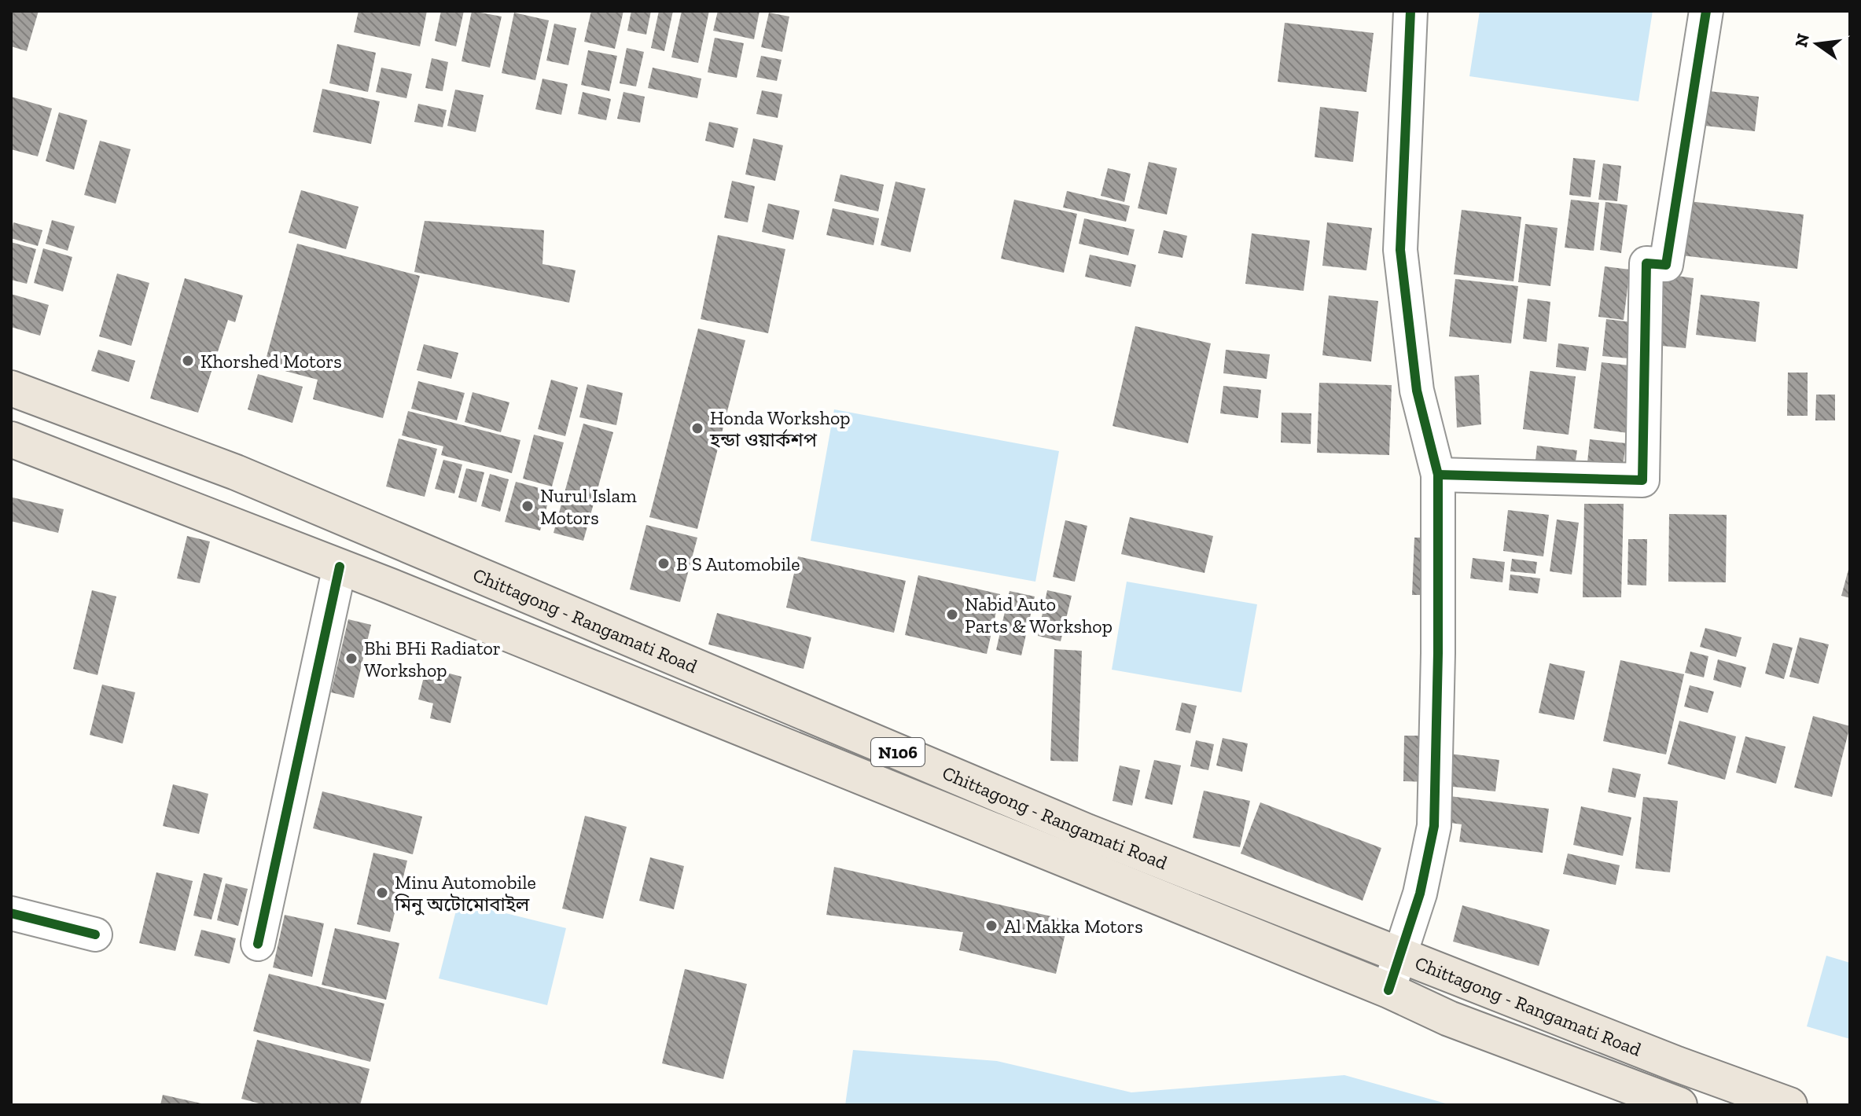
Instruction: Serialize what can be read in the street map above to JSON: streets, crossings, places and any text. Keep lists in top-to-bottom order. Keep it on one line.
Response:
{"streets":{"highway":["Chittagong - Rangamati Road","N106"]},"places":["Khorshed Motors","Honda Workshop হন্ডা ওয়ার্কশপ","Nurul Islam Motors","B S Automobile","Nabid Auto Parts & Workshop","Bhi BHi Radiator Workshop","Minu Automobile মিনু অটোমোবাইল","Al Makka Motors"],"north":"left"}
